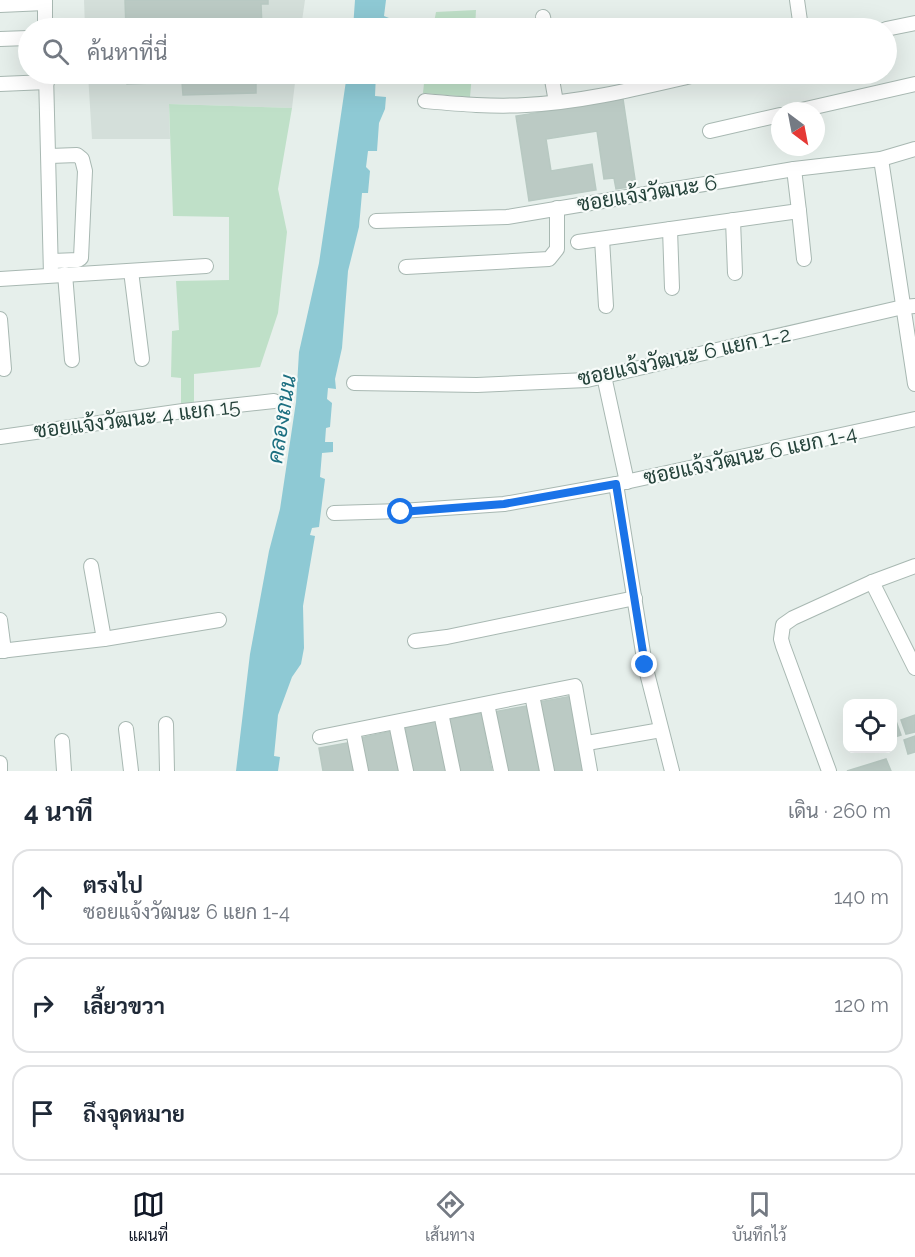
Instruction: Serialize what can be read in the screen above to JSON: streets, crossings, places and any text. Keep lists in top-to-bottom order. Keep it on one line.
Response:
{"streets":{"street":["ซอยแจ้งวัฒนะ 6","ซอยแจ้งวัฒนะ 6 แยก 1-2","ซอยแจ้งวัฒนะ 4 แยก 15","ซอยแจ้งวัฒนะ 6 แยก 1-4"]},"water":["คลองถนน"],"north":"bottom right","page":{"search":"ค้นหาที่นี่","heading":["4 นาที","เดิน · 260 m"],"list":[["ตรงไป","ซอยแจ้งวัฒนะ 6 แยก 1-4","140 m"],["เลี้ยวขวา","120 m"],"ถึงจุดหมาย"],"nav":["แผนที่","เส้นทาง","บันทึกไว้"]}}
